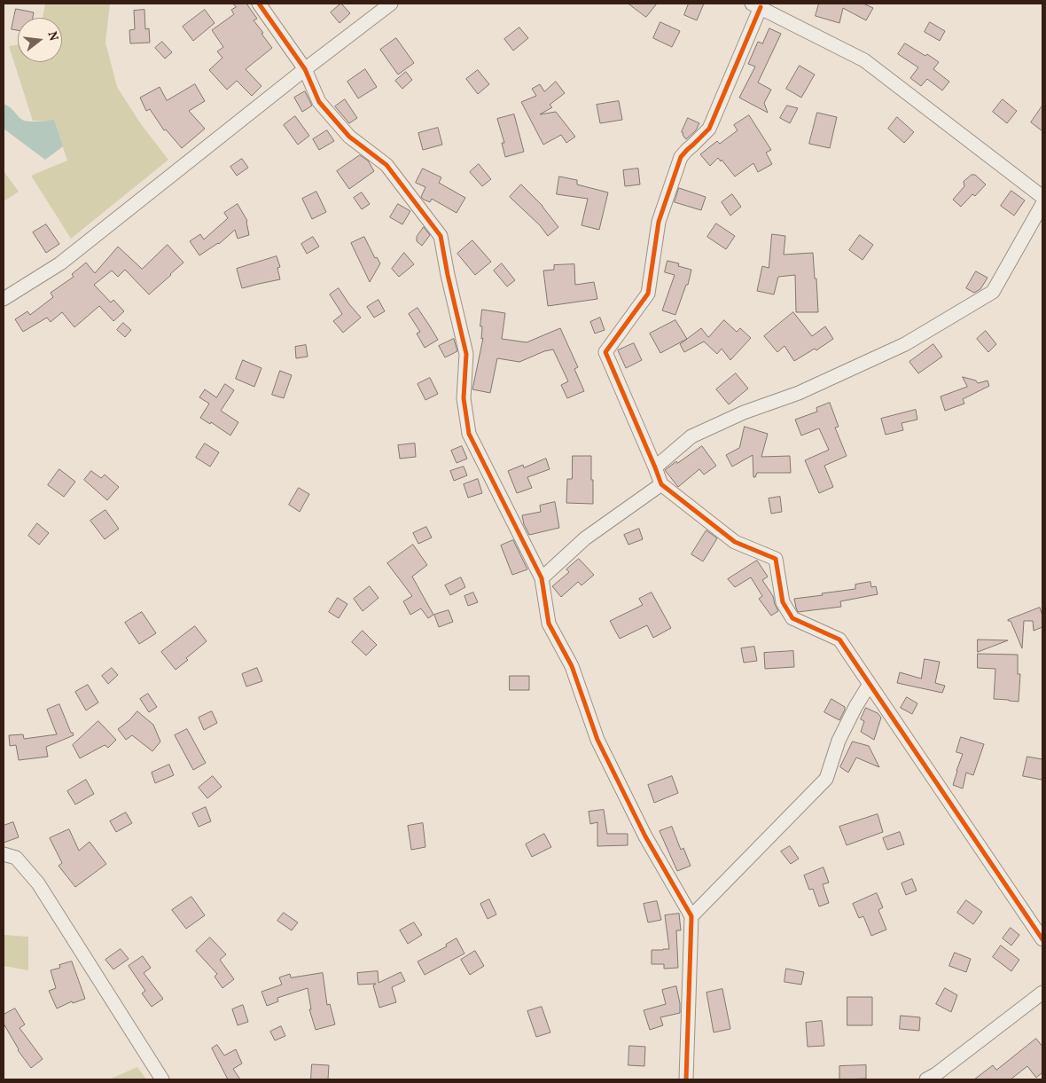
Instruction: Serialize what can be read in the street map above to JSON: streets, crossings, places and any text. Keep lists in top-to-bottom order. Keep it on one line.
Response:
{"north":"right"}
